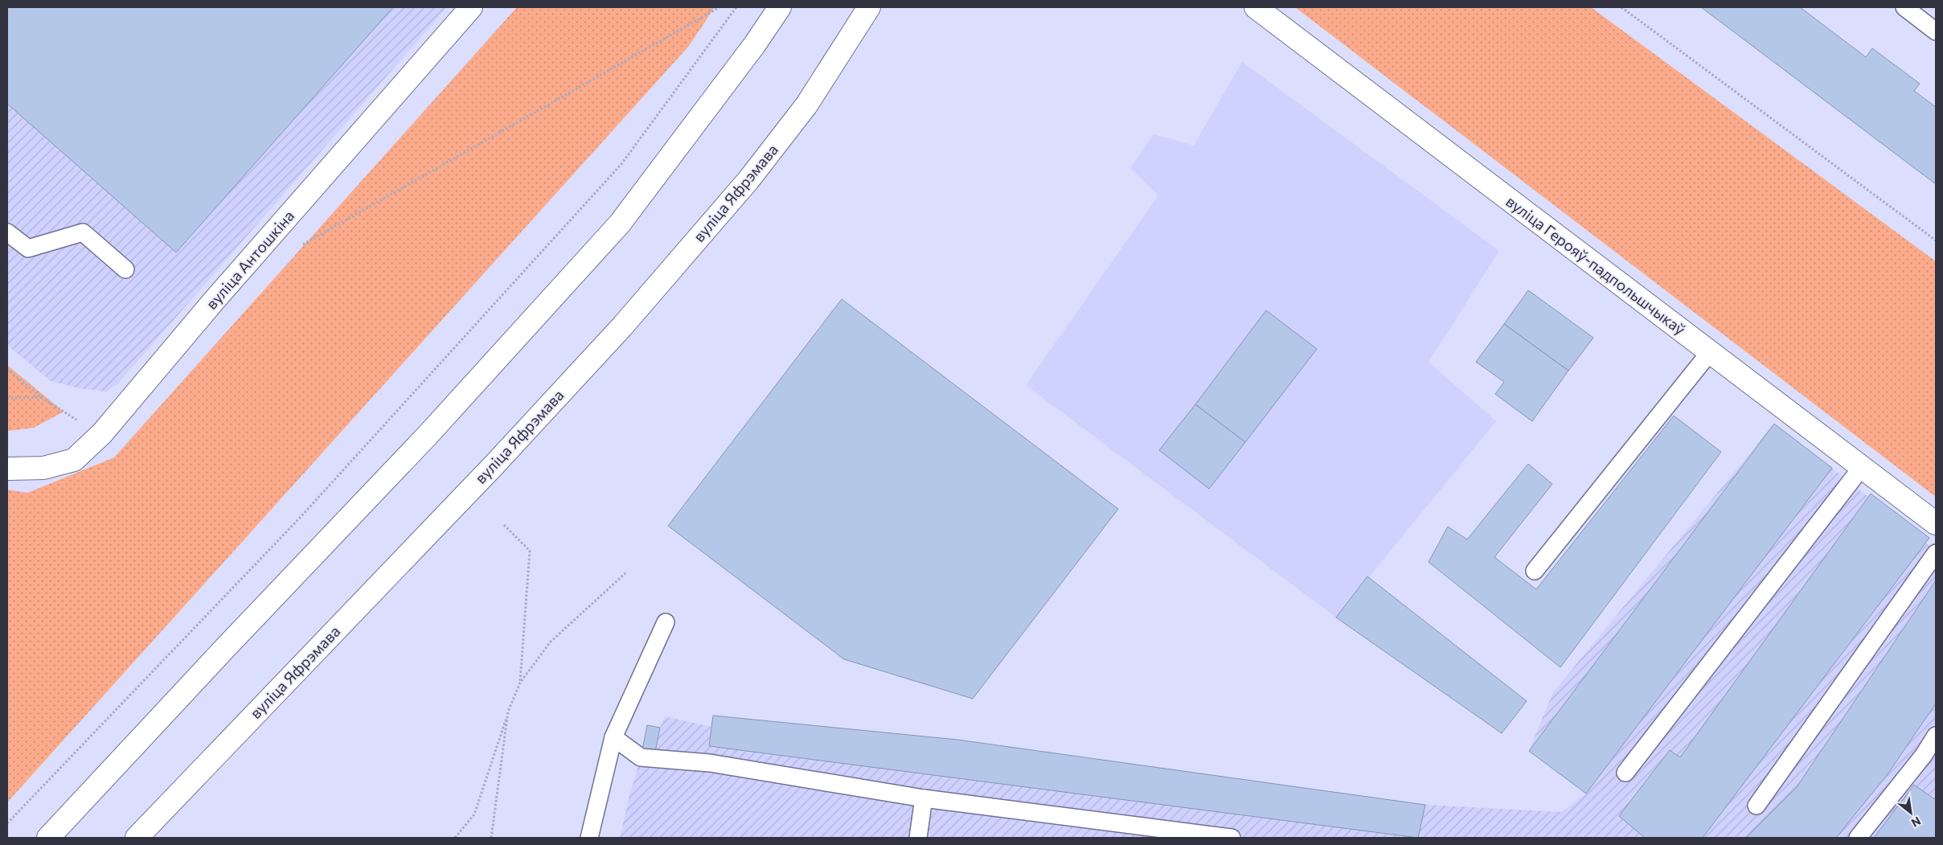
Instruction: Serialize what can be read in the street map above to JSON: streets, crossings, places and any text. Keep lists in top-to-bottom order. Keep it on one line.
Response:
{"streets":{"main road":["вуліца Яфрэмава","вуліца Антошкіна","вуліца Герояў-падпольшчыкаў"]},"north":"bottom right"}
